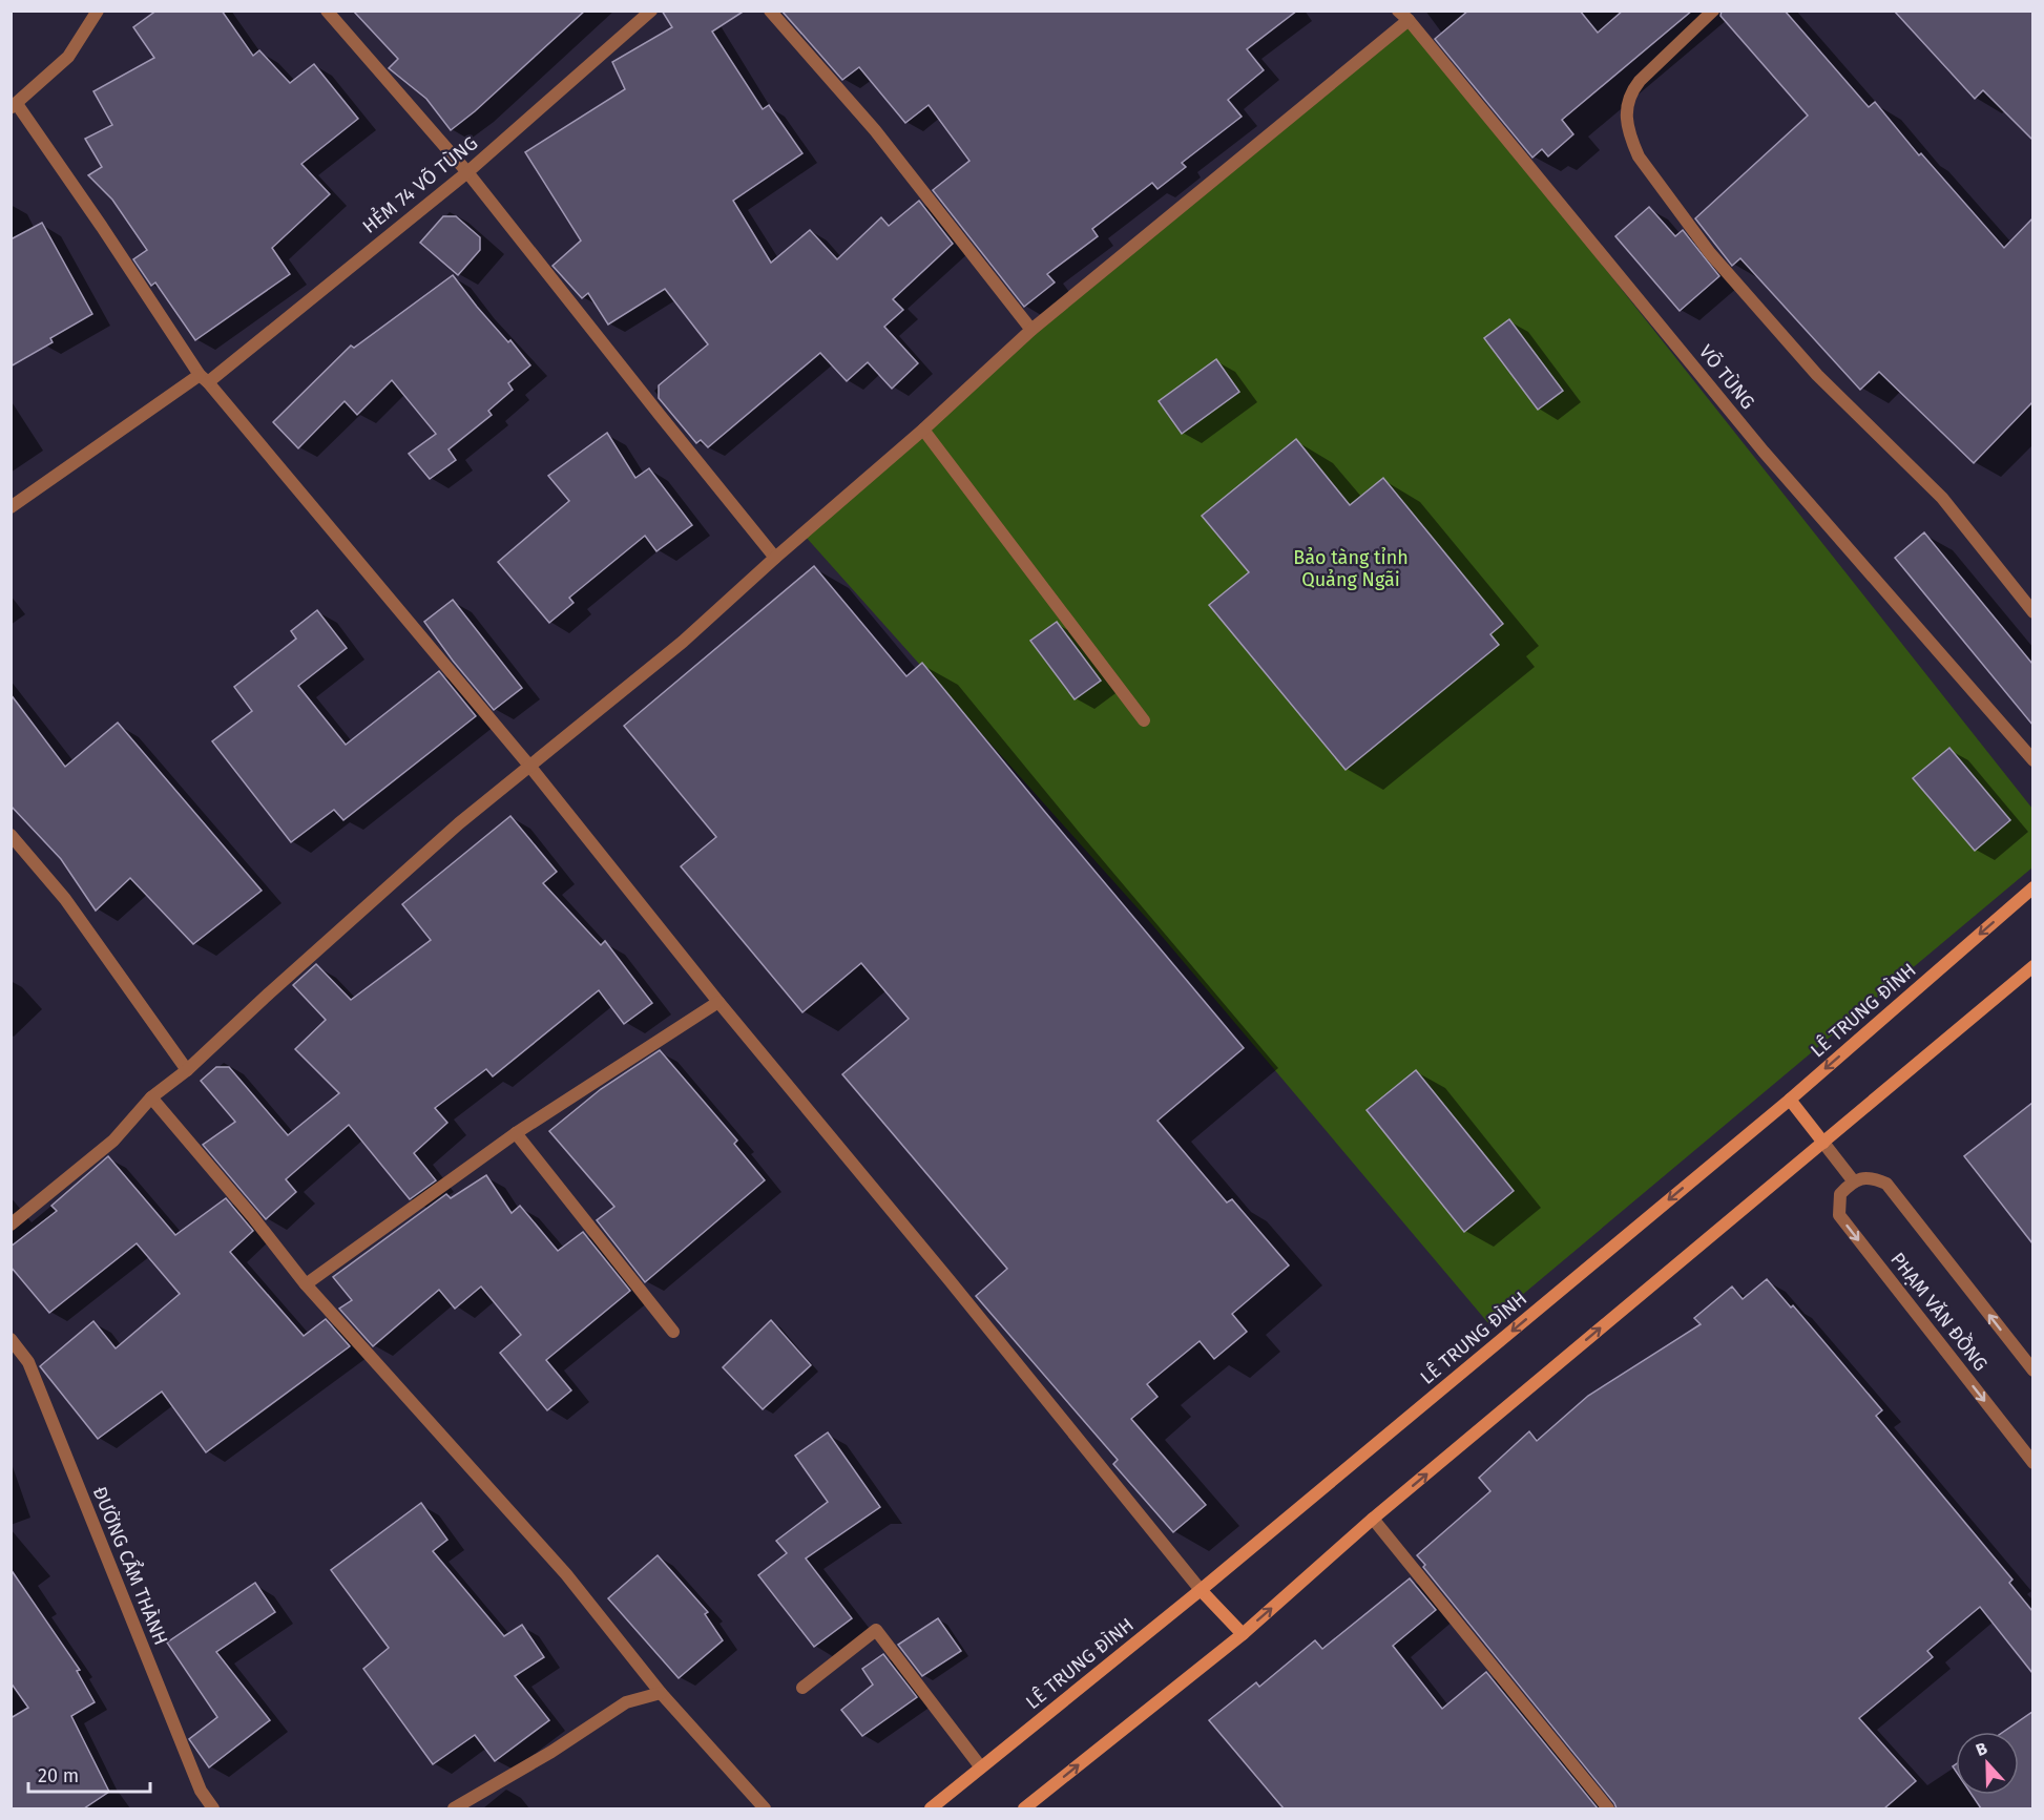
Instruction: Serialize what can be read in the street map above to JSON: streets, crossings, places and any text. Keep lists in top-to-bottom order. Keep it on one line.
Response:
{"streets":{"main road":["LÊ TRUNG ĐÌNH"],"street":["HẺM 74 VÕ TÙNG","VÕ TÙNG","PHẠM VĂN ĐỒNG","ĐƯỜNG CẨM THÀNH"]},"parks":["Bảo tàng tỉnh Quảng Ngãi"],"scale_bar":"20 m","north":"top"}
